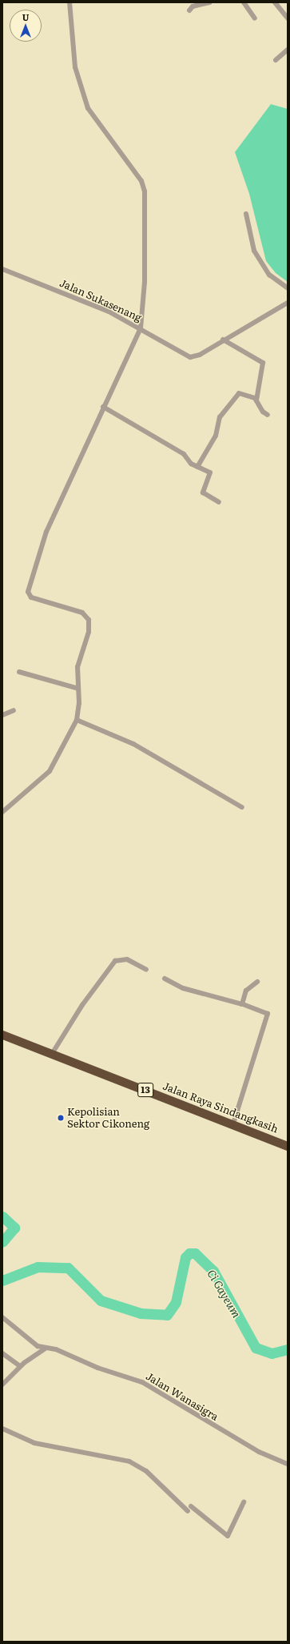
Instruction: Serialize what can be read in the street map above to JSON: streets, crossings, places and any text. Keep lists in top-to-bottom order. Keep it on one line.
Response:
{"streets":{"highway":["13","Jalan Raya Sindangkasih"],"street":["Jalan Sukasenang","Jalan Wanasigra"]},"water":["Ci Gayeum"],"places":["Kepolisian Sektor Cikoneng"],"north":"top"}
